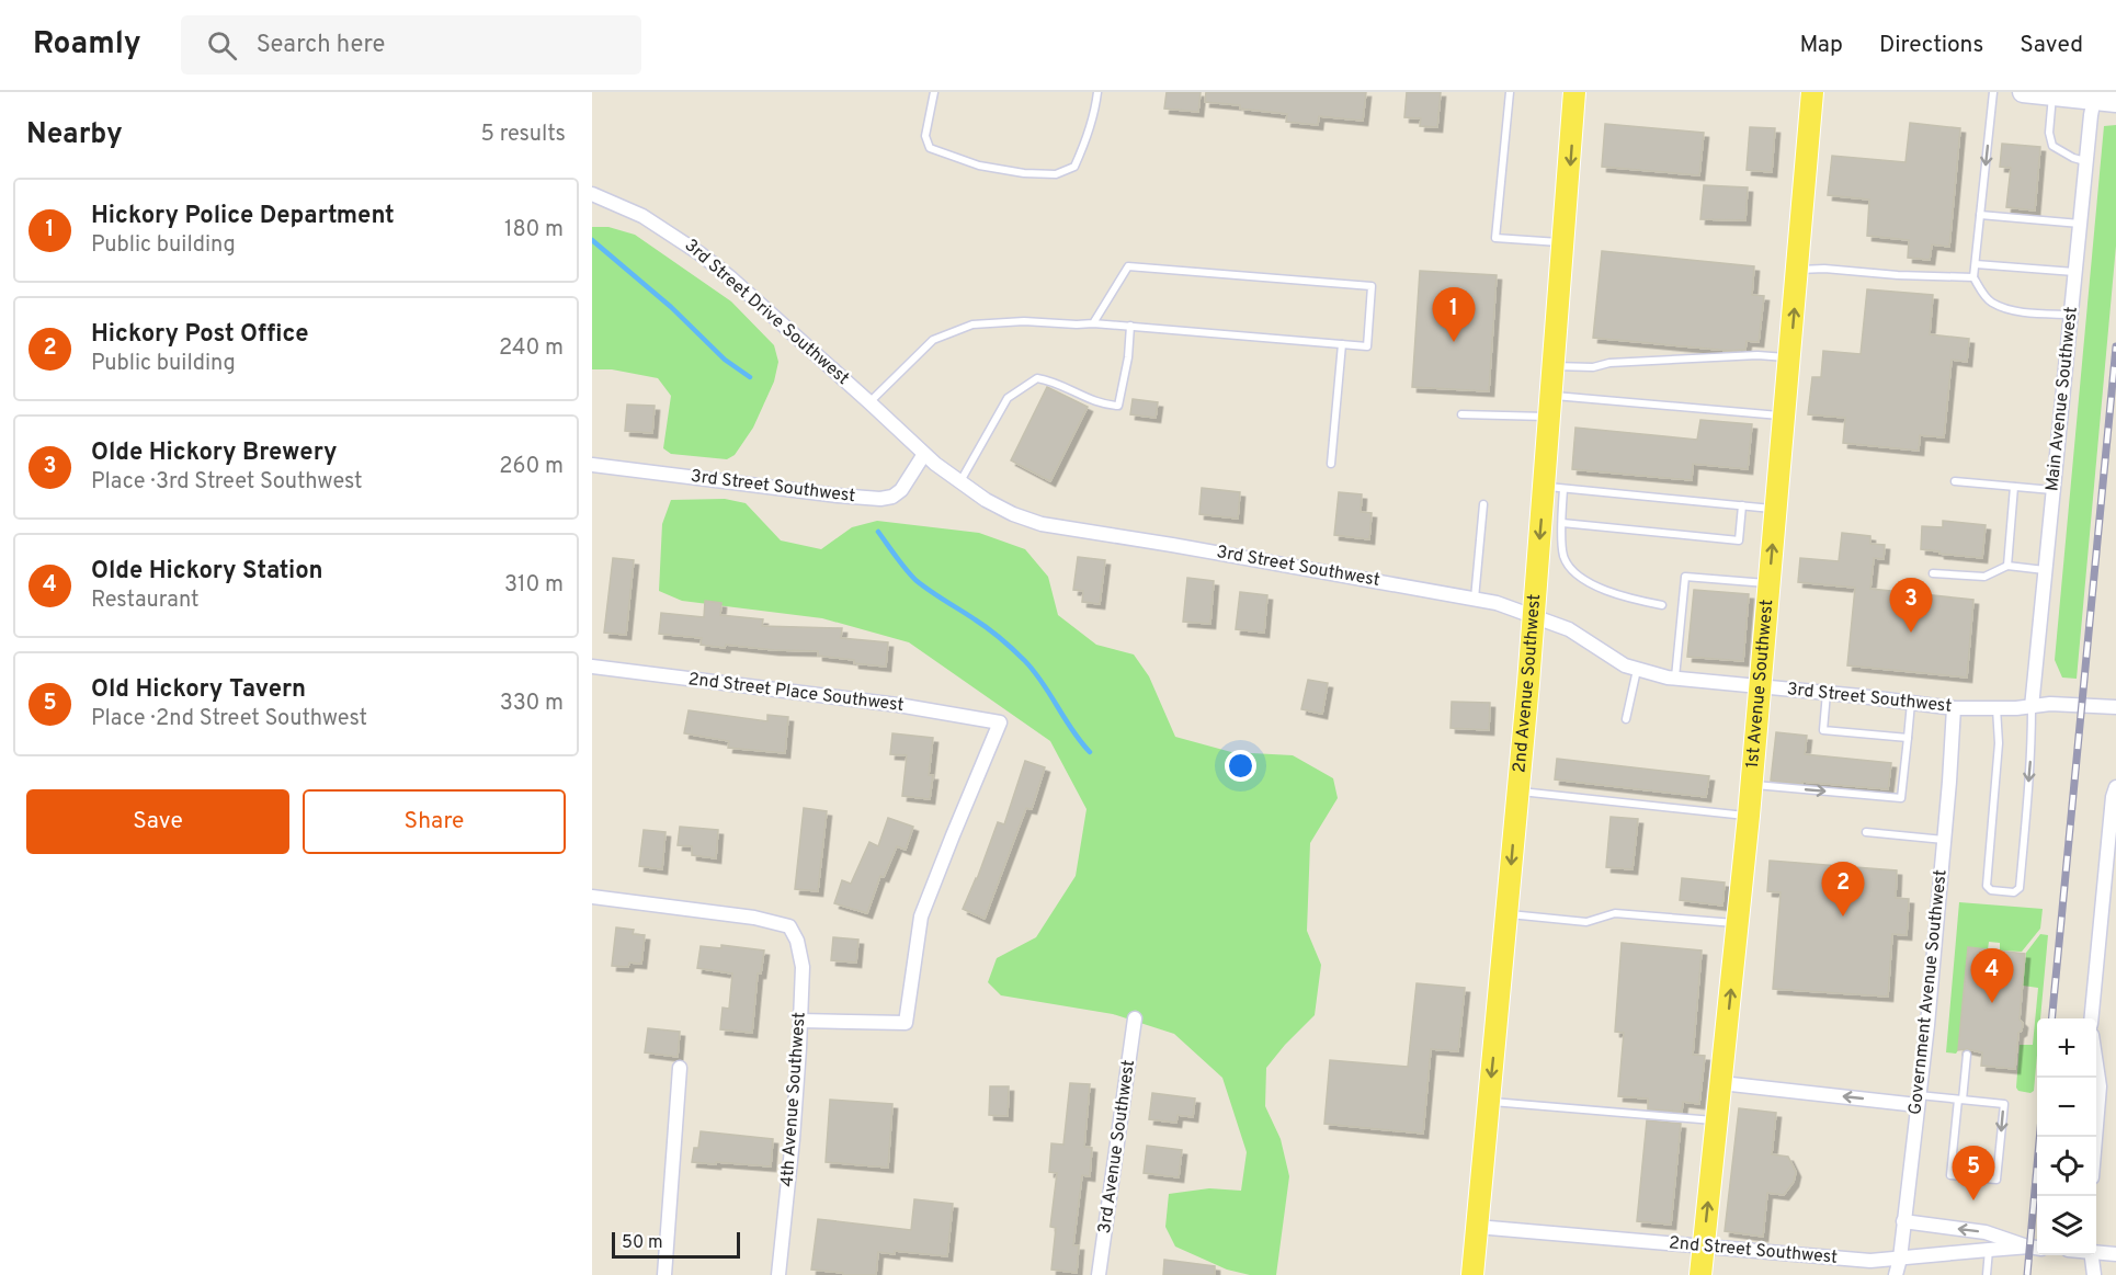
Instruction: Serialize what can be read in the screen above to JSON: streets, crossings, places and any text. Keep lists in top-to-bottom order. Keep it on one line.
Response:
{"streets":{"main road":["2nd Avenue Southwest","1st Avenue Southwest"],"street":["3rd Street Drive Southwest","Main Avenue Southwest","3rd Street Southwest","2nd Street Place Southwest","Government Avenue Southwest","4th Avenue Southwest","3rd Avenue Southwest","2nd Street Southwest"]},"crossings":[["3rd Street Drive Southwest","3rd Street Southwest"],["Main Avenue Southwest","3rd Street Southwest"],["3rd Street Southwest","2nd Avenue Southwest"],["3rd Street Southwest","1st Avenue Southwest"],["3rd Street Southwest","Government Avenue Southwest"],["2nd Avenue Southwest","2nd Street Southwest"],["1st Avenue Southwest","2nd Street Southwest"],["2nd Street Place Southwest","4th Avenue Southwest"],["Government Avenue Southwest","2nd Street Southwest"]],"one_way":["2nd Avenue Southwest","1st Avenue Southwest"],"scale_bar":"50 m","page":{"header":"Roamly","search":"Search here","nav":["Map","Directions","Saved"],"heading":["Nearby","5 results"],"list":[{"mark":"1","name":"Hickory Police Department","note":"Public building","value":"180 m"},{"mark":"2","name":"Hickory Post Office","note":"Public building","value":"240 m"},{"mark":"3","name":"Olde Hickory Brewery","note":"Place · 3rd Street Southwest","value":"260 m"},{"mark":"4","name":"Olde Hickory Station","note":"Restaurant","value":"310 m"},{"mark":"5","name":"Old Hickory Tavern","note":"Place · 2nd Street Southwest","value":"330 m"}],"pins":["1","3","2","4","5"],"buttons":["Save","Share"],"map_buttons":["+","−"],"scale":"50 m"}}
